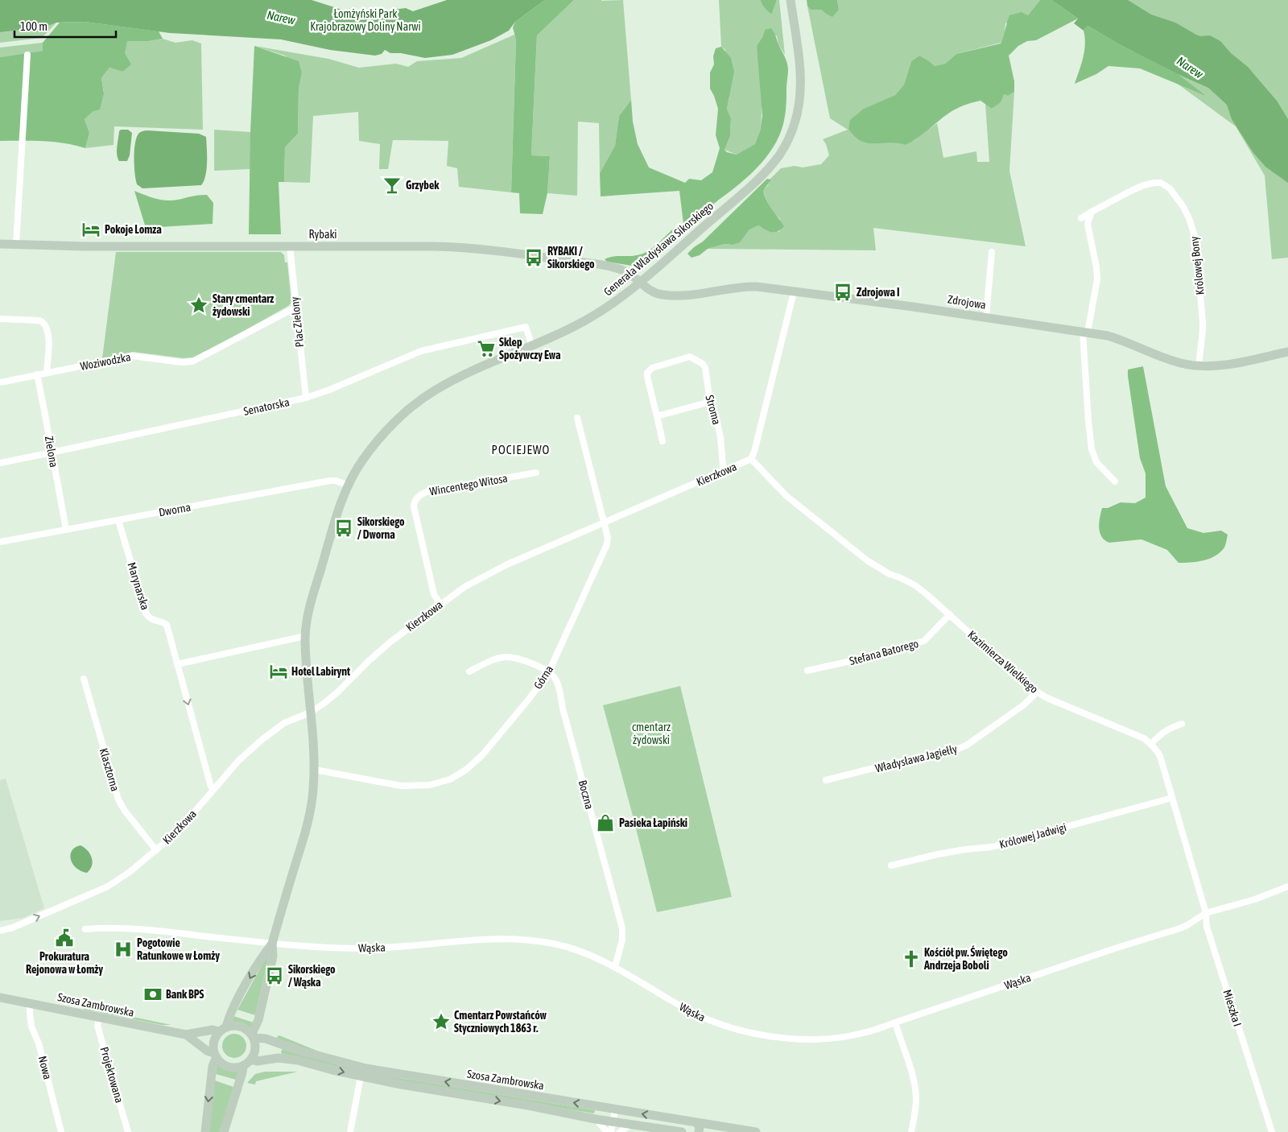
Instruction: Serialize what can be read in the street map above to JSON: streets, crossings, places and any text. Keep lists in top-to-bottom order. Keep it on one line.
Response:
{"streets":{"street":["Rybaki","Generała Władysława Sikorskiego","Królowej Bony","Zdrojowa","Plac Zielony","Woziwodzka","Senatorska","Stroma","Zielona","Kierzkowa","Wincentego Witosa","Dworna","Marynarska","Stefana Batorego","Kazimierza Wielkiego","Górna","Władysława Jagiełły","Klasztorna","Boczna","Królowej Jadwigi","Wąska","Szosa Zambrowska","Mieszka I","Nowa","Projektowana"]},"crossings":[["Rybaki","Generała Władysława Sikorskiego"],["Rybaki","Zdrojowa"],["Rybaki","Plac Zielony"],["Generała Władysława Sikorskiego","Zdrojowa"],["Generała Władysława Sikorskiego","Senatorska"],["Generała Władysława Sikorskiego","Kierzkowa"],["Generała Władysława Sikorskiego","Dworna"],["Generała Władysława Sikorskiego","Górna"],["Generała Władysława Sikorskiego","Wąska"],["Generała Władysława Sikorskiego","Szosa Zambrowska"],["Królowej Bony","Zdrojowa"],["Plac Zielony","Woziwodzka"],["Plac Zielony","Senatorska"],["Woziwodzka","Zielona"],["Senatorska","Zielona"],["Stroma","Kierzkowa"],["Zielona","Dworna"],["Kierzkowa","Wincentego Witosa"],["Kierzkowa","Marynarska"],["Kierzkowa","Kazimierza Wielkiego"],["Kierzkowa","Górna"],["Kierzkowa","Klasztorna"],["Dworna","Marynarska"],["Stefana Batorego","Kazimierza Wielkiego"],["Kazimierza Wielkiego","Władysława Jagiełły"],["Kazimierza Wielkiego","Królowej Jadwigi"],["Kazimierza Wielkiego","Wąska"],["Kazimierza Wielkiego","Mieszka I"],["Górna","Boczna"],["Boczna","Wąska"],["Wąska","Mieszka I"],["Szosa Zambrowska","Nowa"],["Szosa Zambrowska","Projektowana"]],"one_way":["Marynarska"],"districts":["POCIEJEWO"],"water":["Narew"],"parks":["Łomżyński Park Krajobrazowy Doliny Narwi","cmentarz żydowski"],"places":{"bar":["Grzybek"],"hotel":["Pokoje Lomza","Hotel Labirynt"],"bus stop":["RYBAKI / Sikorskiego","Zdrojowa I","Sikorskiego / Dworna","Sikorskiego / Wąska"],"place":["Stary cmentarz żydowski","Cmentarz Powstańców Styczniowych 1863 r."],"supermarket":["Sklep Spożywczy Ewa"],"shop":["Pasieka Łapiński"],"public building":["Prokuratura Rejonowa w Łomży"],"hospital":["Pogotowie Ratunkowe w Łomży"],"church":["Kościół pw. Świętego Andrzeja Boboli"],"bank":["Bank BPS"]},"scale_bar":"100 m"}
